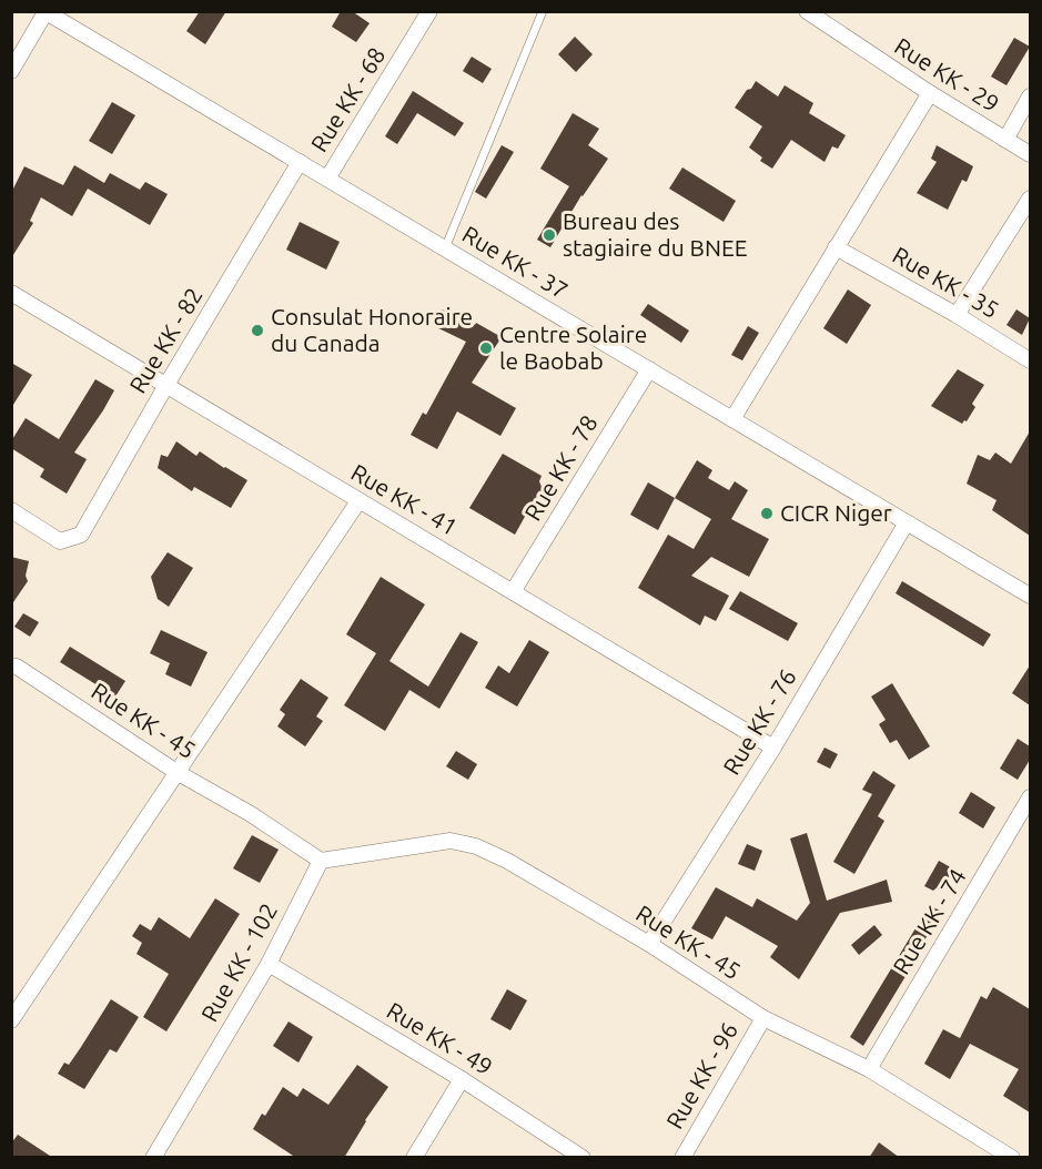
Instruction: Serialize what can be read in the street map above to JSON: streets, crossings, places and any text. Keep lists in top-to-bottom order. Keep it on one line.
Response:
{"streets":{"street":["Rue KK - 29","Rue KK - 68","Rue KK - 37","Rue KK - 35","Rue KK - 82","Rue KK - 78","Rue KK - 41","Rue KK - 45","Rue KK - 76","Rue KK - 74","Rue KK - 102","Rue KK - 49","Rue KK - 96"]},"crossings":[["Rue KK - 68","Rue KK - 37"],["Rue KK - 37","Rue KK - 82"],["Rue KK - 37","Rue KK - 78"],["Rue KK - 37","Rue KK - 76"],["Rue KK - 82","Rue KK - 41"],["Rue KK - 78","Rue KK - 41"],["Rue KK - 41","Rue KK - 76"],["Rue KK - 45","Rue KK - 76"],["Rue KK - 45","Rue KK - 74"],["Rue KK - 45","Rue KK - 102"],["Rue KK - 45","Rue KK - 96"],["Rue KK - 102","Rue KK - 49"]],"places":["Bureau des stagiaire du BNEE","Consulat Honoraire du Canada","Centre Solaire le Baobab","CICR Niger"]}
